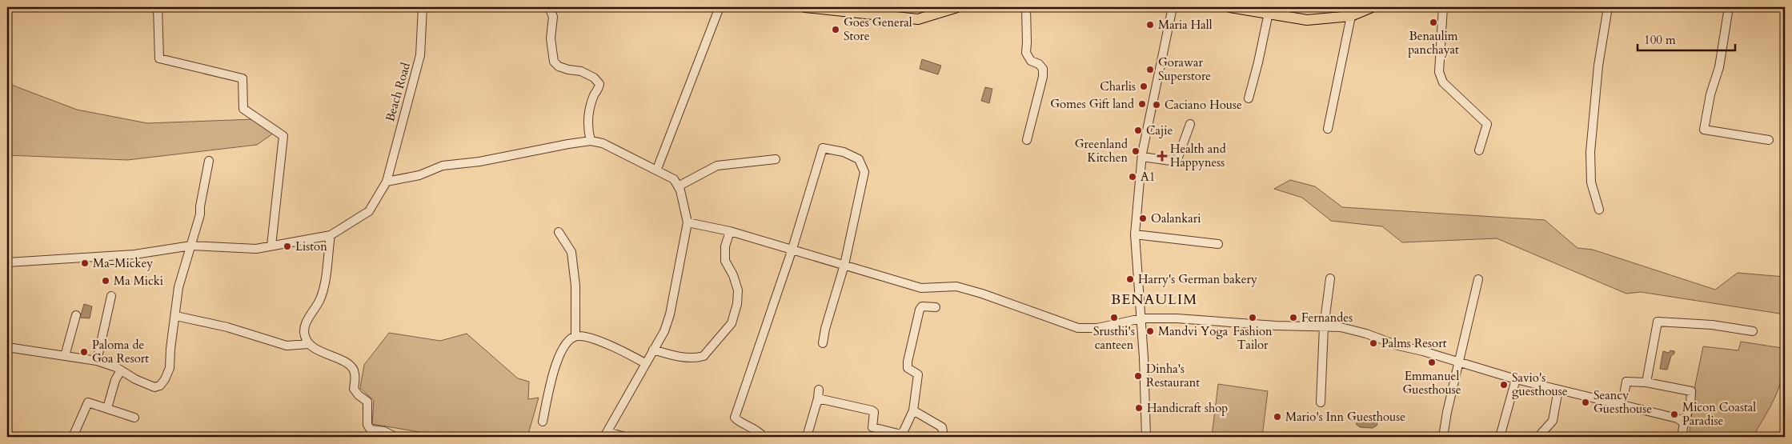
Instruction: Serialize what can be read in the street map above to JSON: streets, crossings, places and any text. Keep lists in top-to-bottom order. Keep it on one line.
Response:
{"streets":{"street":["Beach Road"]},"districts":["BENAULIM"],"places":{"other":["Benaulim panchayat","Maria Hall","Goes General Store","Gorawar Superstore","Charlis","Gomes Gift land","Caciano House","Cajie","Greenland Kitchen","A1","Oalankari","Liston","Ma-Mickey","Harry's German bakery","Ma Micki","Srusthi's canteen","Fashion Tailor","Fernandes","Mandvi Yoga","Palms Resort","Paloma de Goa Resort","Emmanuel Guesthouse","Dinha's Restaurant","Savio's guesthouse","Seancy Guesthouse","Handicraft shop","Micon Coastal Paradise","Mario's Inn Guesthouse"],"health":["Health and Happyness"]},"scale_bar":"100 m"}
